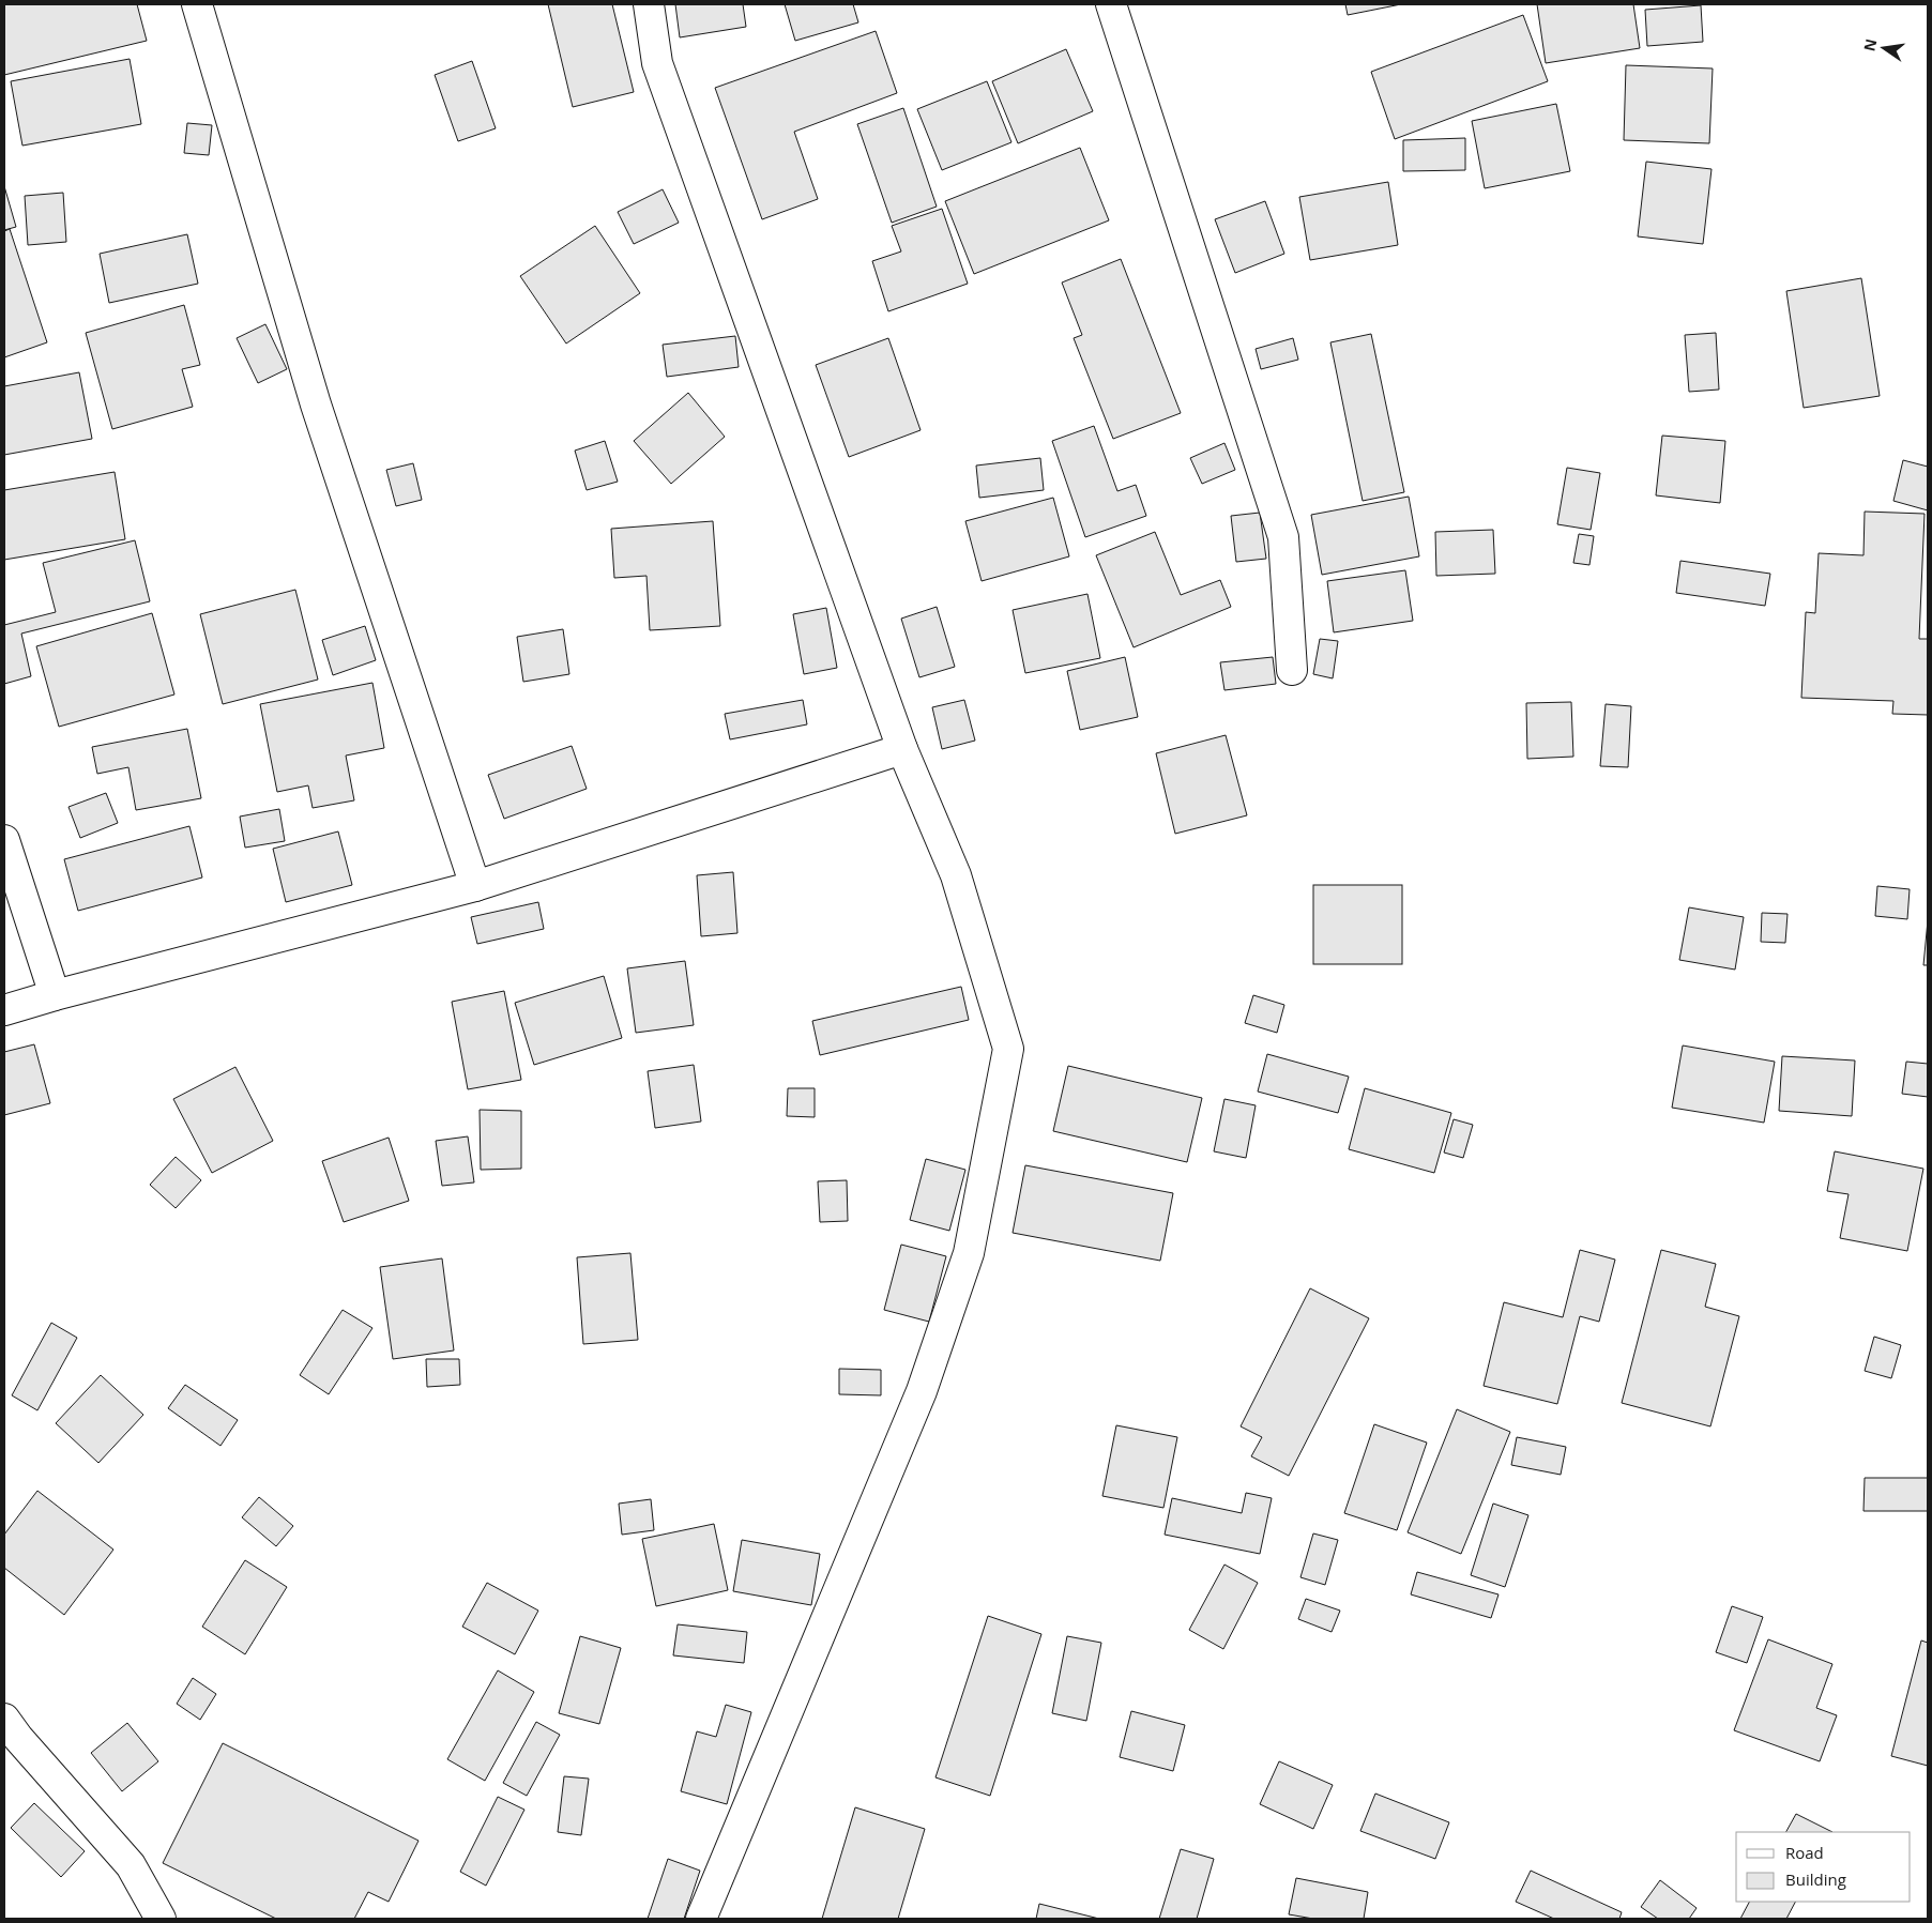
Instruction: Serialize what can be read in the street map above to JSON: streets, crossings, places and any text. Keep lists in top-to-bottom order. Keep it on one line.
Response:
{"legend":["Road","Building"],"north":"left"}
